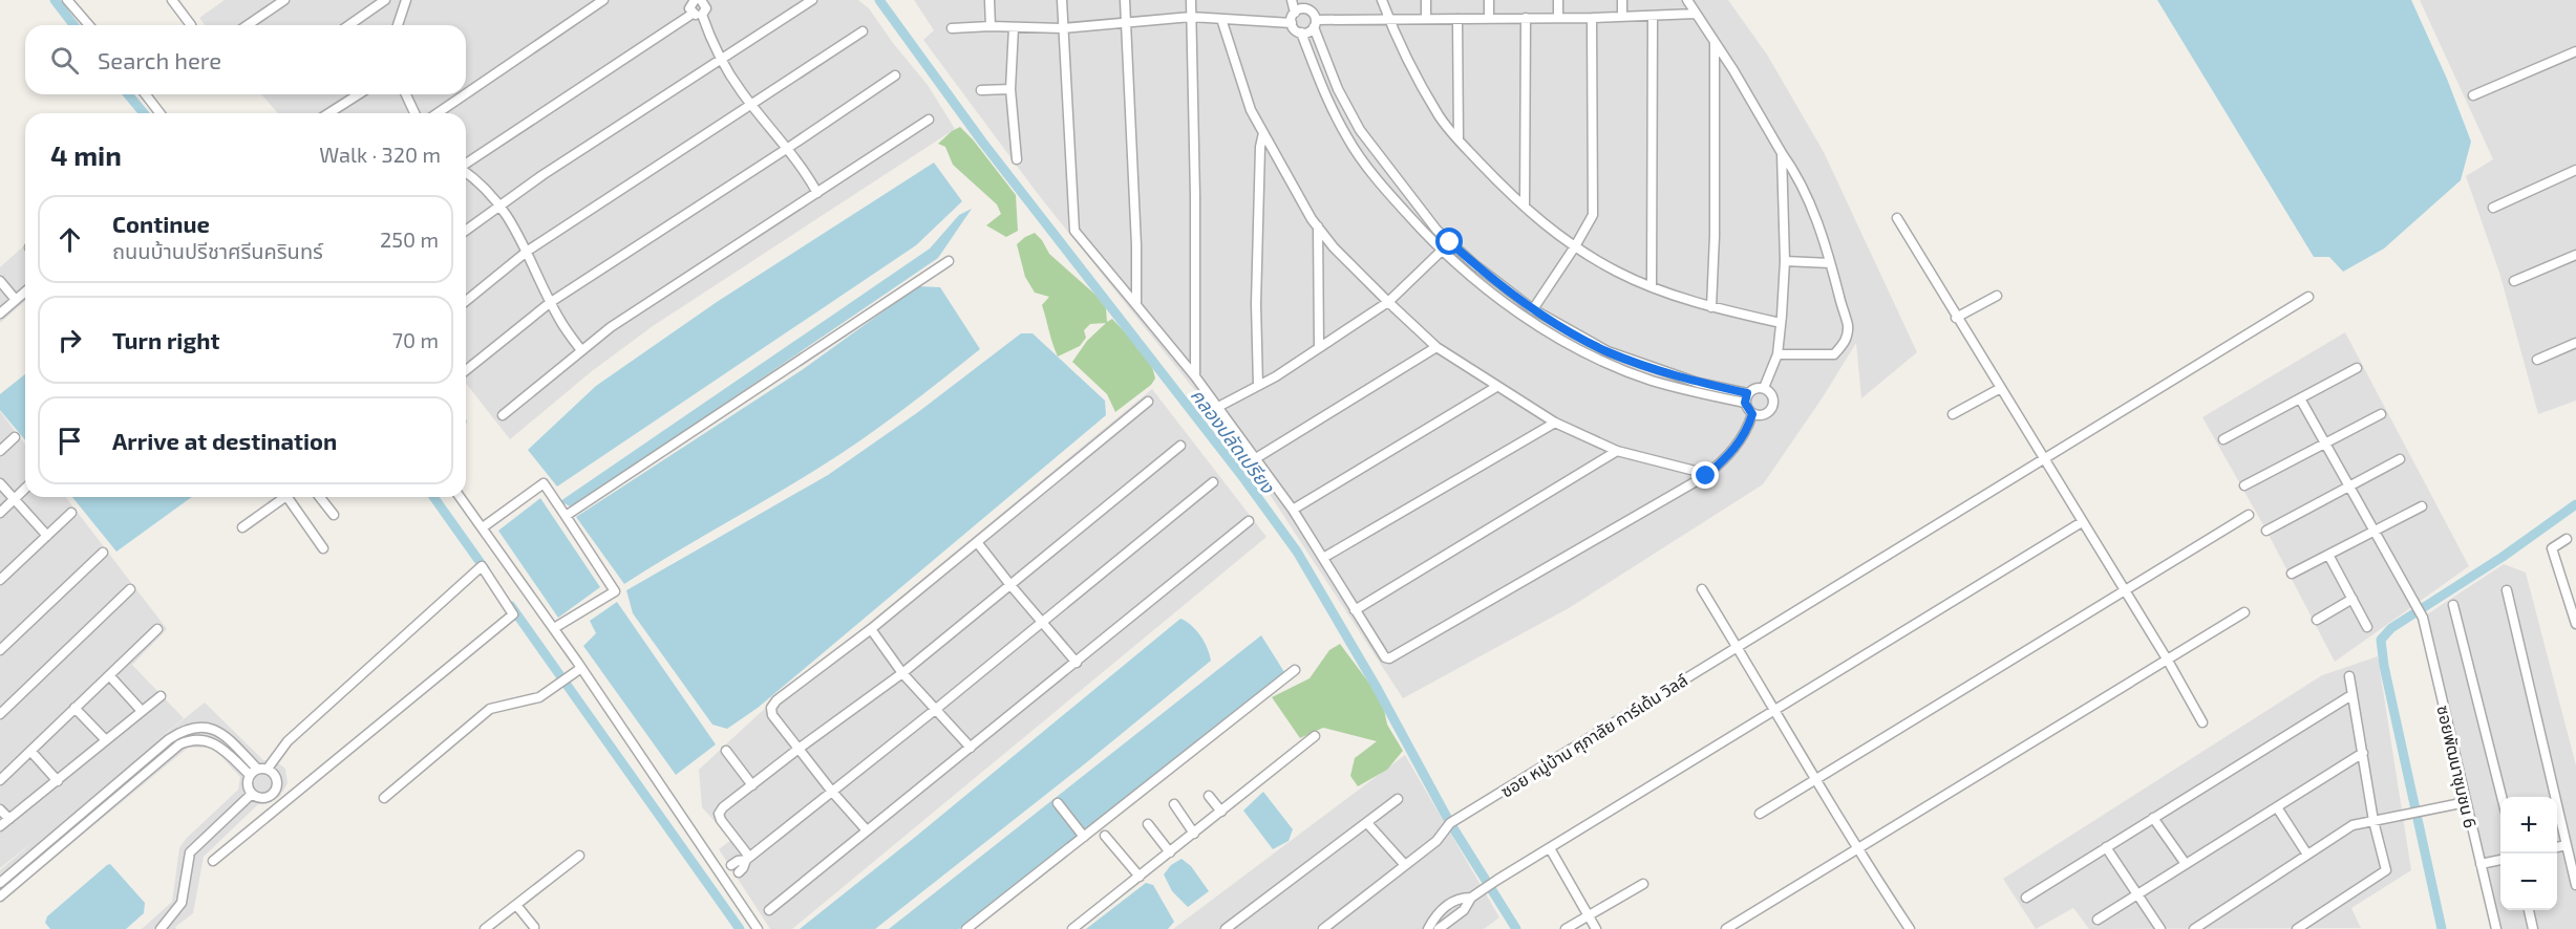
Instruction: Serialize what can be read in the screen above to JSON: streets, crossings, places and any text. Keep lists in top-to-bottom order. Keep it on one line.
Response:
{"streets":{"street":["ซอย หมู่บ้าน ศุภาลัย การ์เด้น วิลล์","ซอยพัฒนาชุมชน 6"]},"water":["คลองปลัดเปรียง"],"page":{"search":"Search here","heading":["4 min","Walk · 320 m"],"list":[["Continue","ถนนบ้านปรีชาศรีนครินทร์","250 m"],["Turn right","70 m"],"Arrive at destination"],"map_buttons":["+","−"]}}
